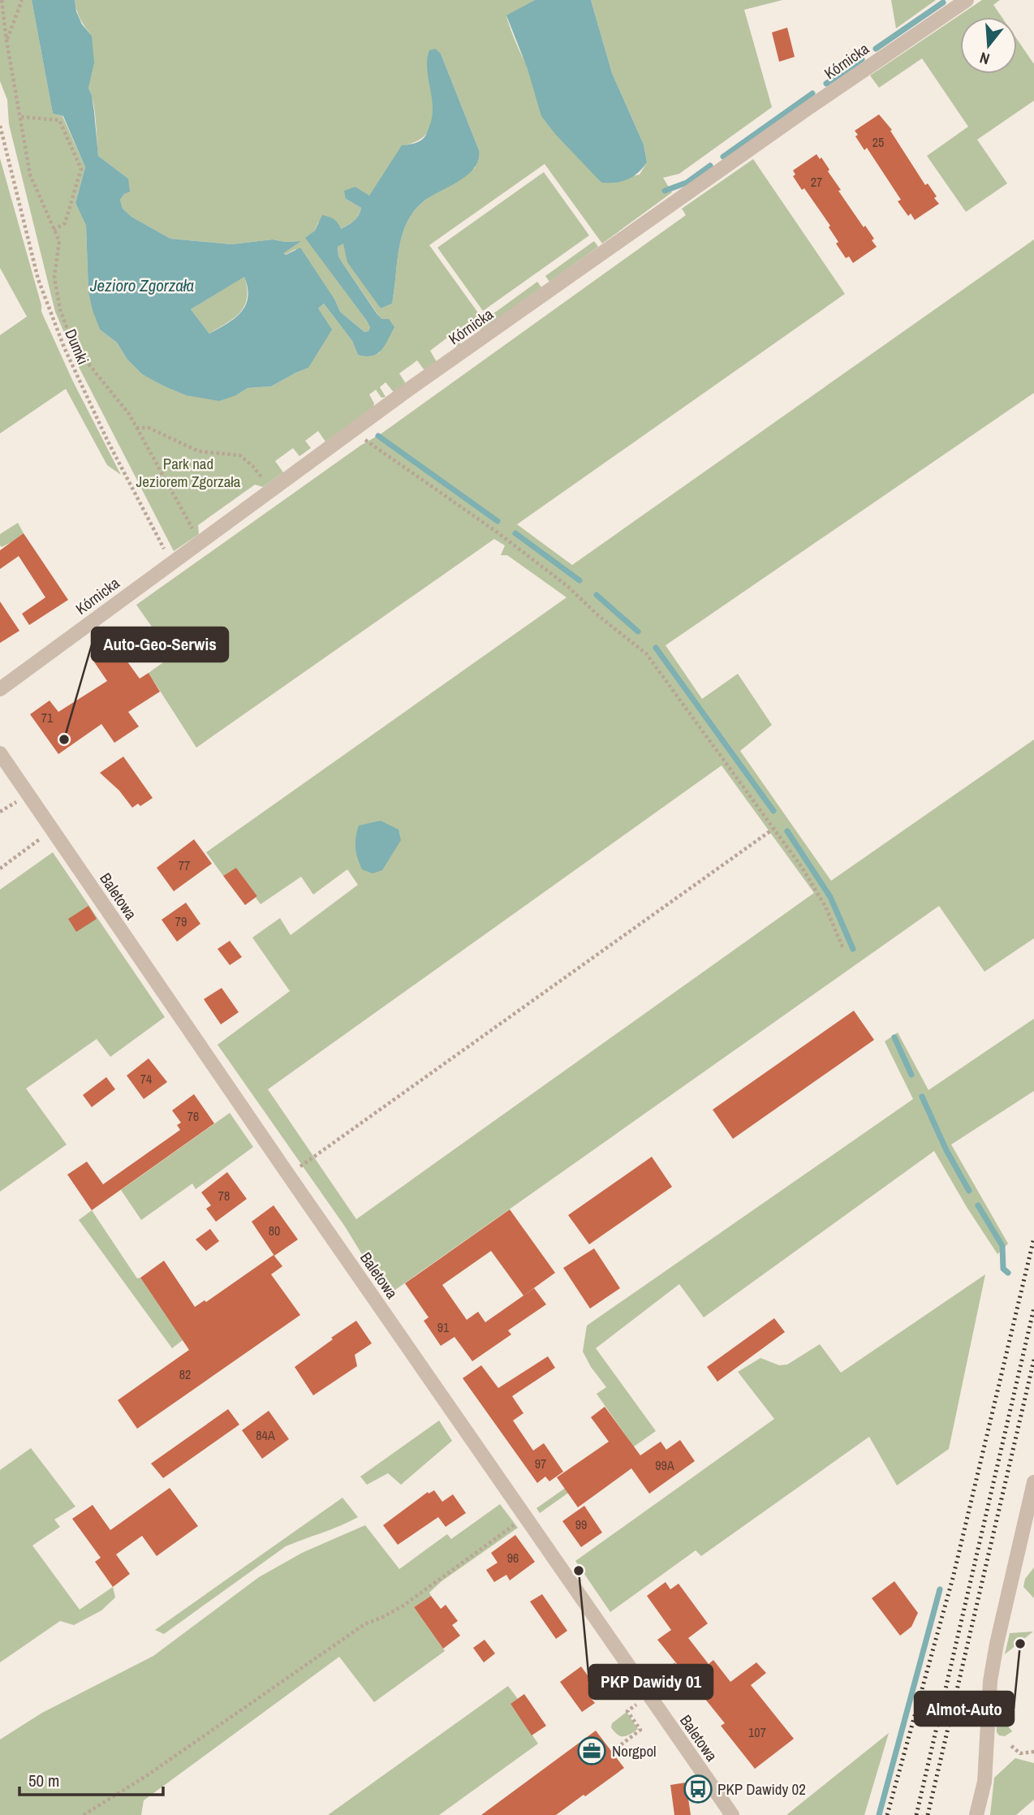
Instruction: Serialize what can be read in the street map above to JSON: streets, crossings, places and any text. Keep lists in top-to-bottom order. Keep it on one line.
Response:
{"streets":{"street":["Kórnicka","Baletowa"],"path":["Dumki"]},"crossings":[["Kórnicka","Dumki"]],"water":["Jezioro Zgorzała"],"parks":["Park nad Jeziorem Zgorzała"],"places":{"other":["Auto-Geo-Serwis","PKP Dawidy 01","Almot-Auto"],"office":["Norgpol"],"bus stop":["PKP Dawidy 02"]},"house_numbers":["25","27","71","77","79","74","76","78","80","91","82","84A","97","99A","99","96","107"],"scale_bar":"50 m","north":"bottom"}
